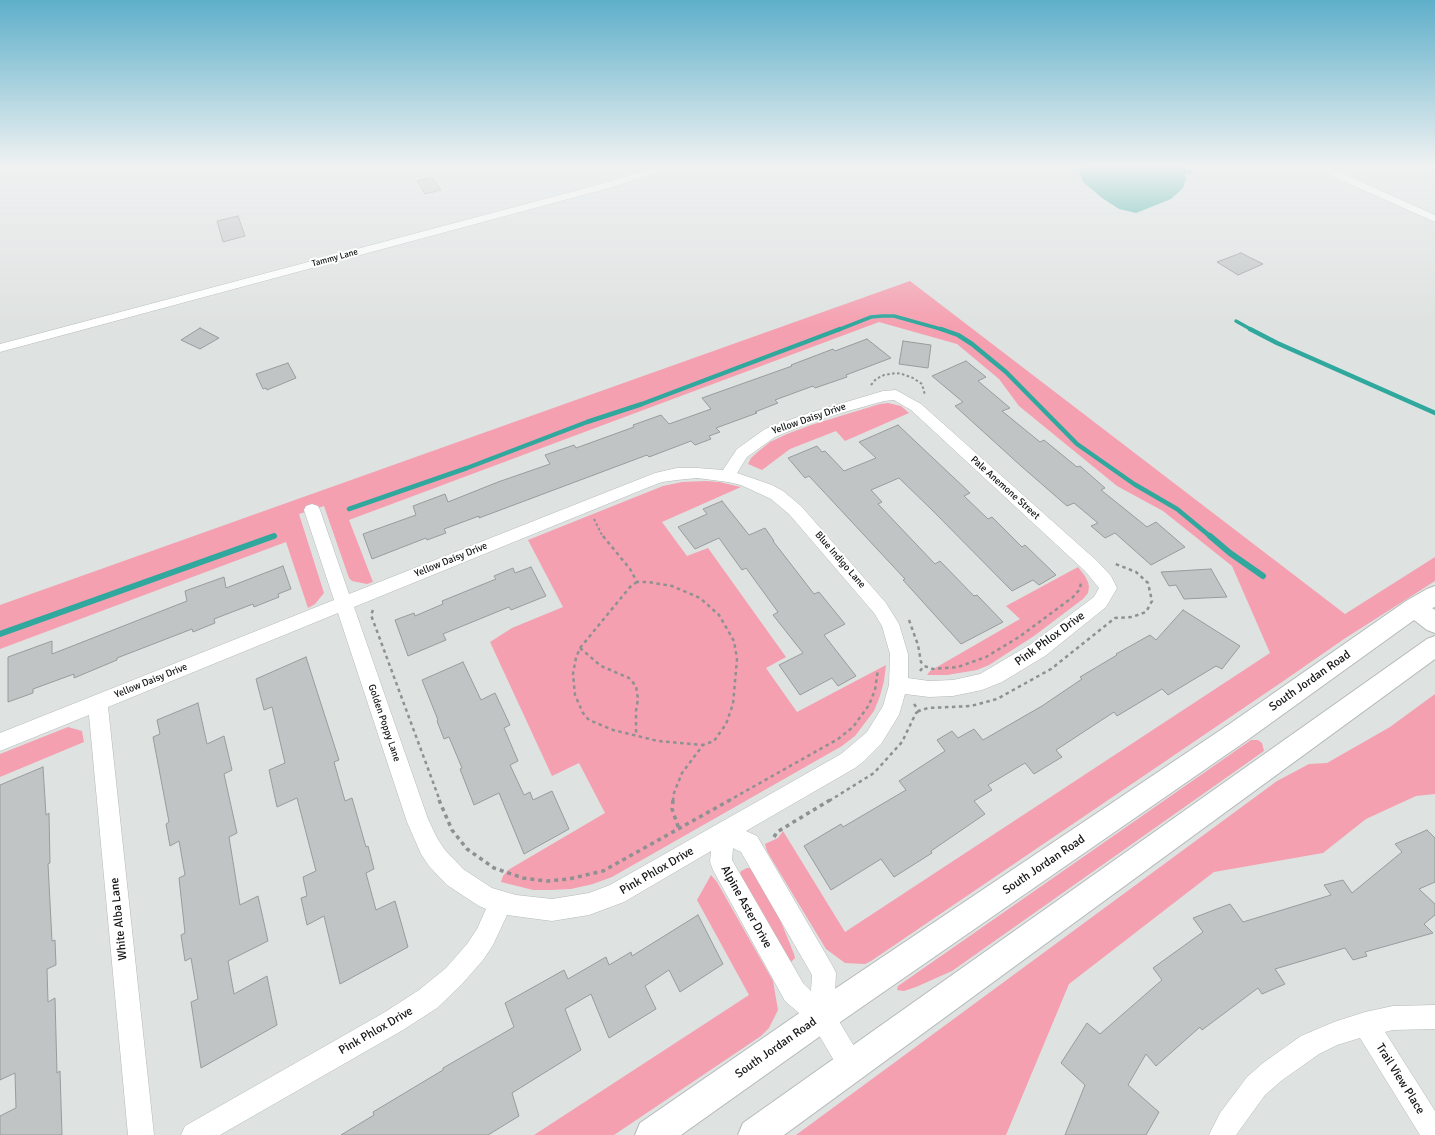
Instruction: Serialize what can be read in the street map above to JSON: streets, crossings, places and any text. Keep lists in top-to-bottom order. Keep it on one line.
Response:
{"streets":{"main road":["South Jordan Road"],"street":["Tammy Lane","Yellow Daisy Drive","Pale Anemone Street","Blue Indigo Lane","Pink Phlox Drive","Golden Poppy Lane","Alpine Aster Drive","White Alba Lane","Trail View Place"]},"crossings":[["Yellow Daisy Drive","Pale Anemone Street"],["Yellow Daisy Drive","Blue Indigo Lane"],["Yellow Daisy Drive","Golden Poppy Lane"],["Yellow Daisy Drive","White Alba Lane"],["Pale Anemone Street","Pink Phlox Drive"],["Blue Indigo Lane","Pink Phlox Drive"],["Pink Phlox Drive","Golden Poppy Lane"],["Pink Phlox Drive","Alpine Aster Drive"],["South Jordan Road","Alpine Aster Drive"]]}
